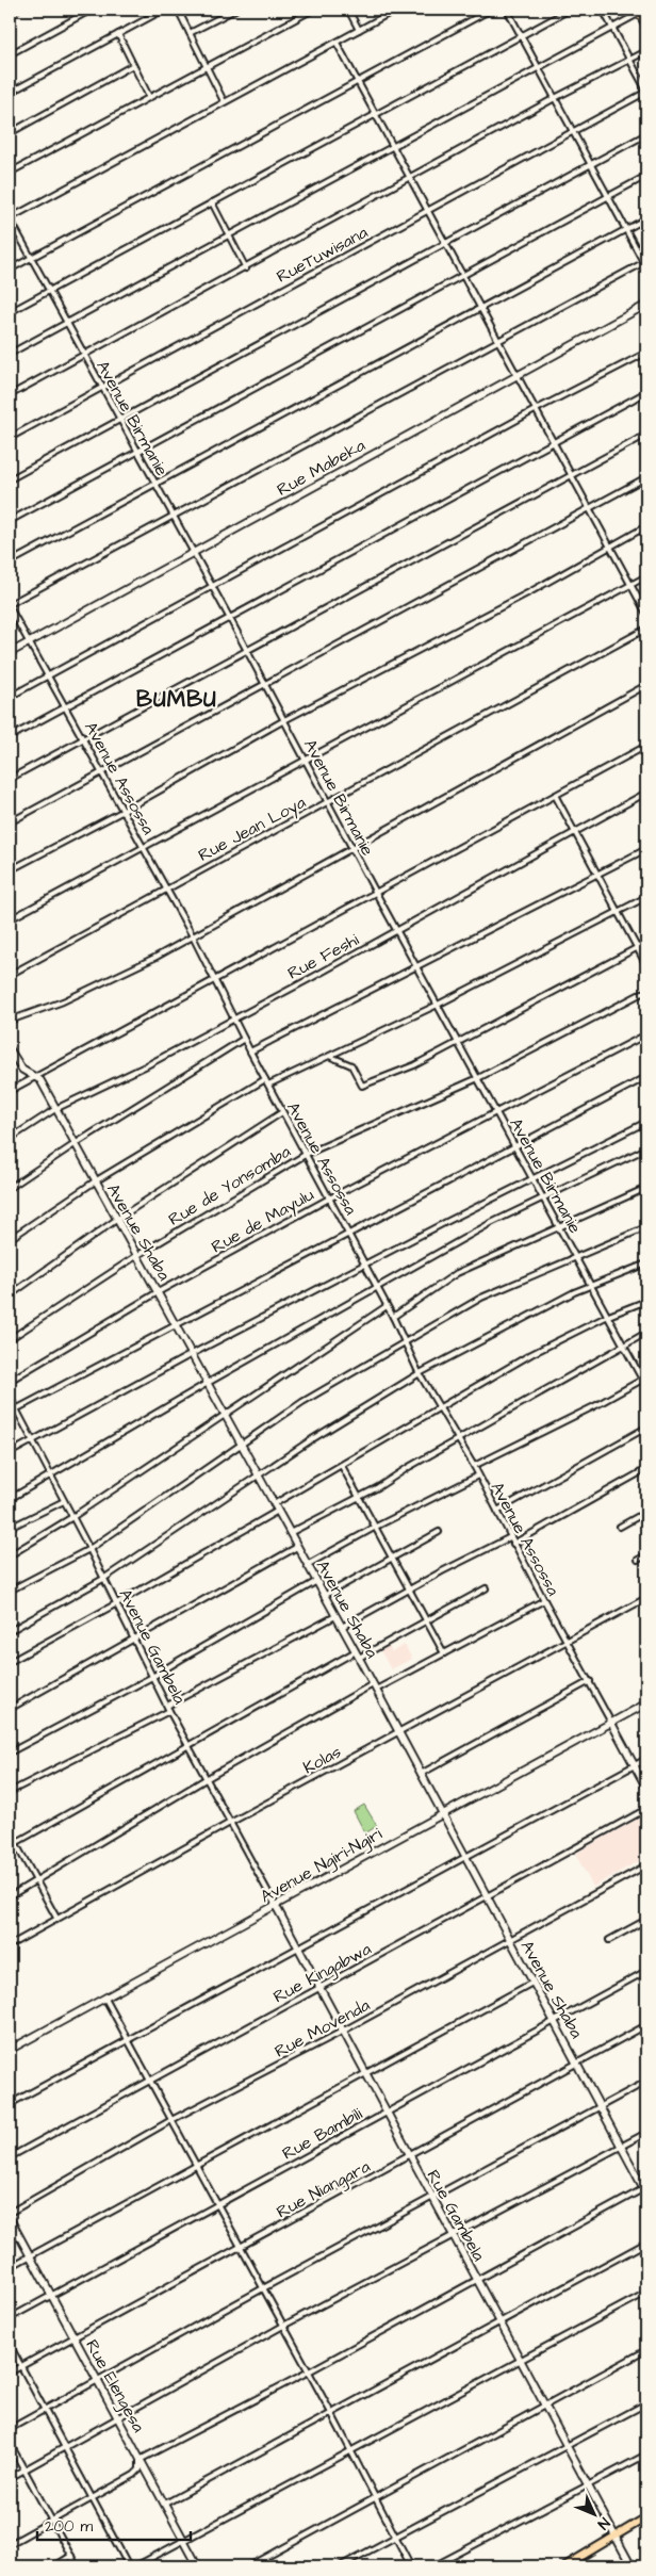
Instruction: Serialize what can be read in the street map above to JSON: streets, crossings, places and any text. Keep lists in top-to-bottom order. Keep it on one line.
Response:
{"streets":{"street":["RueTuwisana","Avenue Birmanie","Rue Mabeka","Avenue Assossa","Rue Jean Loya","Rue Feshi","Rue de Yonsomba","Rue de Mayulu","Avenue Shaba","Avenue Gambela","Kolas","Avenue Ngiri-Ngiri","Rue Kingabwa","Rue Movenda","Rue Bambili","Rue Niangara","Rue Gambela","Rue Elengesa"]},"crossings":[["RueTuwisana","Avenue Birmanie"],["Avenue Birmanie","Rue Mabeka"],["Avenue Birmanie","Rue Jean Loya"],["Avenue Birmanie","Rue Feshi"],["Avenue Birmanie","Rue de Yonsomba"],["Avenue Birmanie","Rue de Mayulu"],["Rue Mabeka","Avenue Assossa"],["Avenue Assossa","Rue Jean Loya"],["Avenue Assossa","Rue Feshi"],["Avenue Assossa","Rue de Yonsomba"],["Avenue Assossa","Rue de Mayulu"],["Avenue Assossa","Kolas"],["Avenue Assossa","Avenue Ngiri-Ngiri"],["Rue Feshi","Avenue Shaba"],["Rue de Yonsomba","Avenue Shaba"],["Rue de Mayulu","Avenue Shaba"],["Avenue Shaba","Kolas"],["Avenue Shaba","Avenue Ngiri-Ngiri"],["Avenue Shaba","Rue Kingabwa"],["Avenue Shaba","Rue Movenda"],["Avenue Shaba","Rue Bambili"],["Avenue Shaba","Rue Niangara"],["Avenue Gambela","Kolas"],["Avenue Gambela","Avenue Ngiri-Ngiri"],["Avenue Gambela","Rue Gambela"],["Avenue Ngiri-Ngiri","Rue Gambela"],["Rue Kingabwa","Rue Gambela"],["Rue Movenda","Rue Gambela"],["Rue Bambili","Rue Gambela"],["Rue Bambili","Rue Elengesa"],["Rue Niangara","Rue Gambela"],["Rue Niangara","Rue Elengesa"]],"districts":["BUMBU"],"scale_bar":"200 m","north":"bottom right"}
